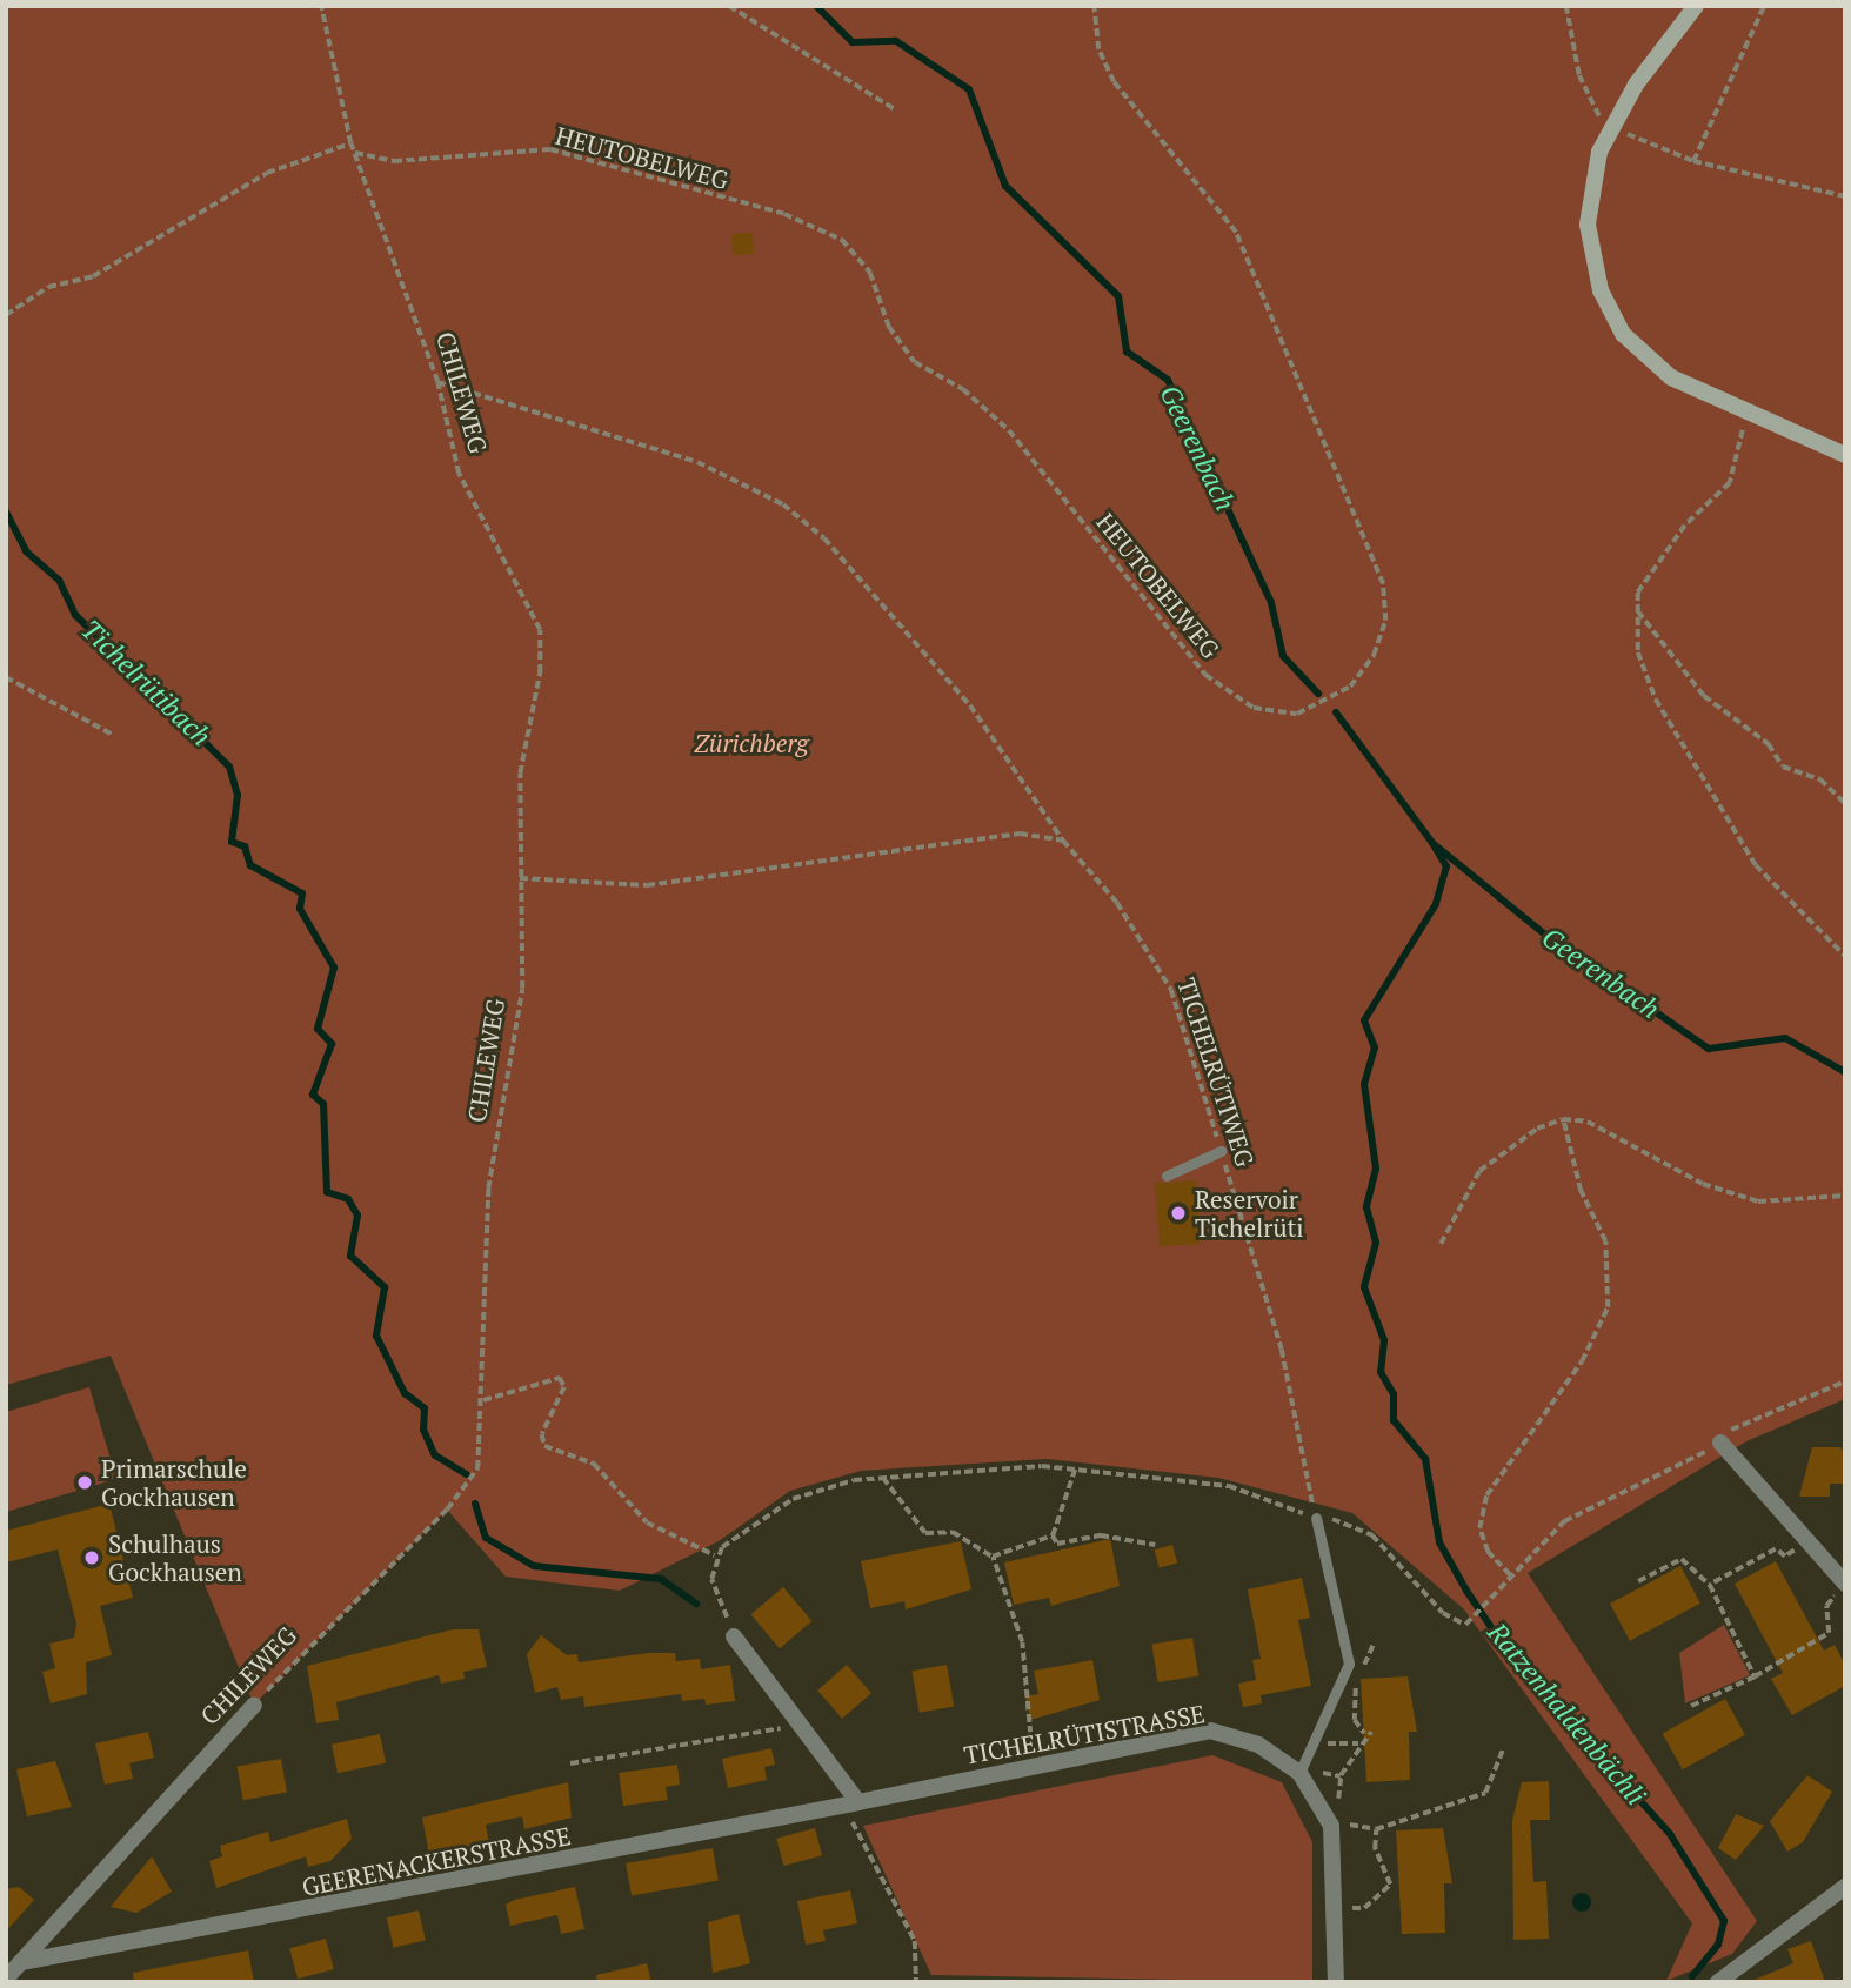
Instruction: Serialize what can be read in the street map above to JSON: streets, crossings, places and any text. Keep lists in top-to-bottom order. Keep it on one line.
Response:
{"streets":{"street":["CHILEWEG","TICHELRÜTISTRASSE","GEERENACKERSTRASSE"],"path":["HEUTOBELWEG","TICHELRÜTIWEG"]},"crossings":[["HEUTOBELWEG","CHILEWEG"],["CHILEWEG","TICHELRÜTIWEG"],["CHILEWEG","GEERENACKERSTRASSE"],["TICHELRÜTISTRASSE","GEERENACKERSTRASSE"]],"water":["Geerenbach","Tichelrütibach","Ratzenhaldenbächli"],"parks":["Zürichberg"],"places":["Reservoir Tichelrüti","Primarschule Gockhausen","Schulhaus Gockhausen"]}
